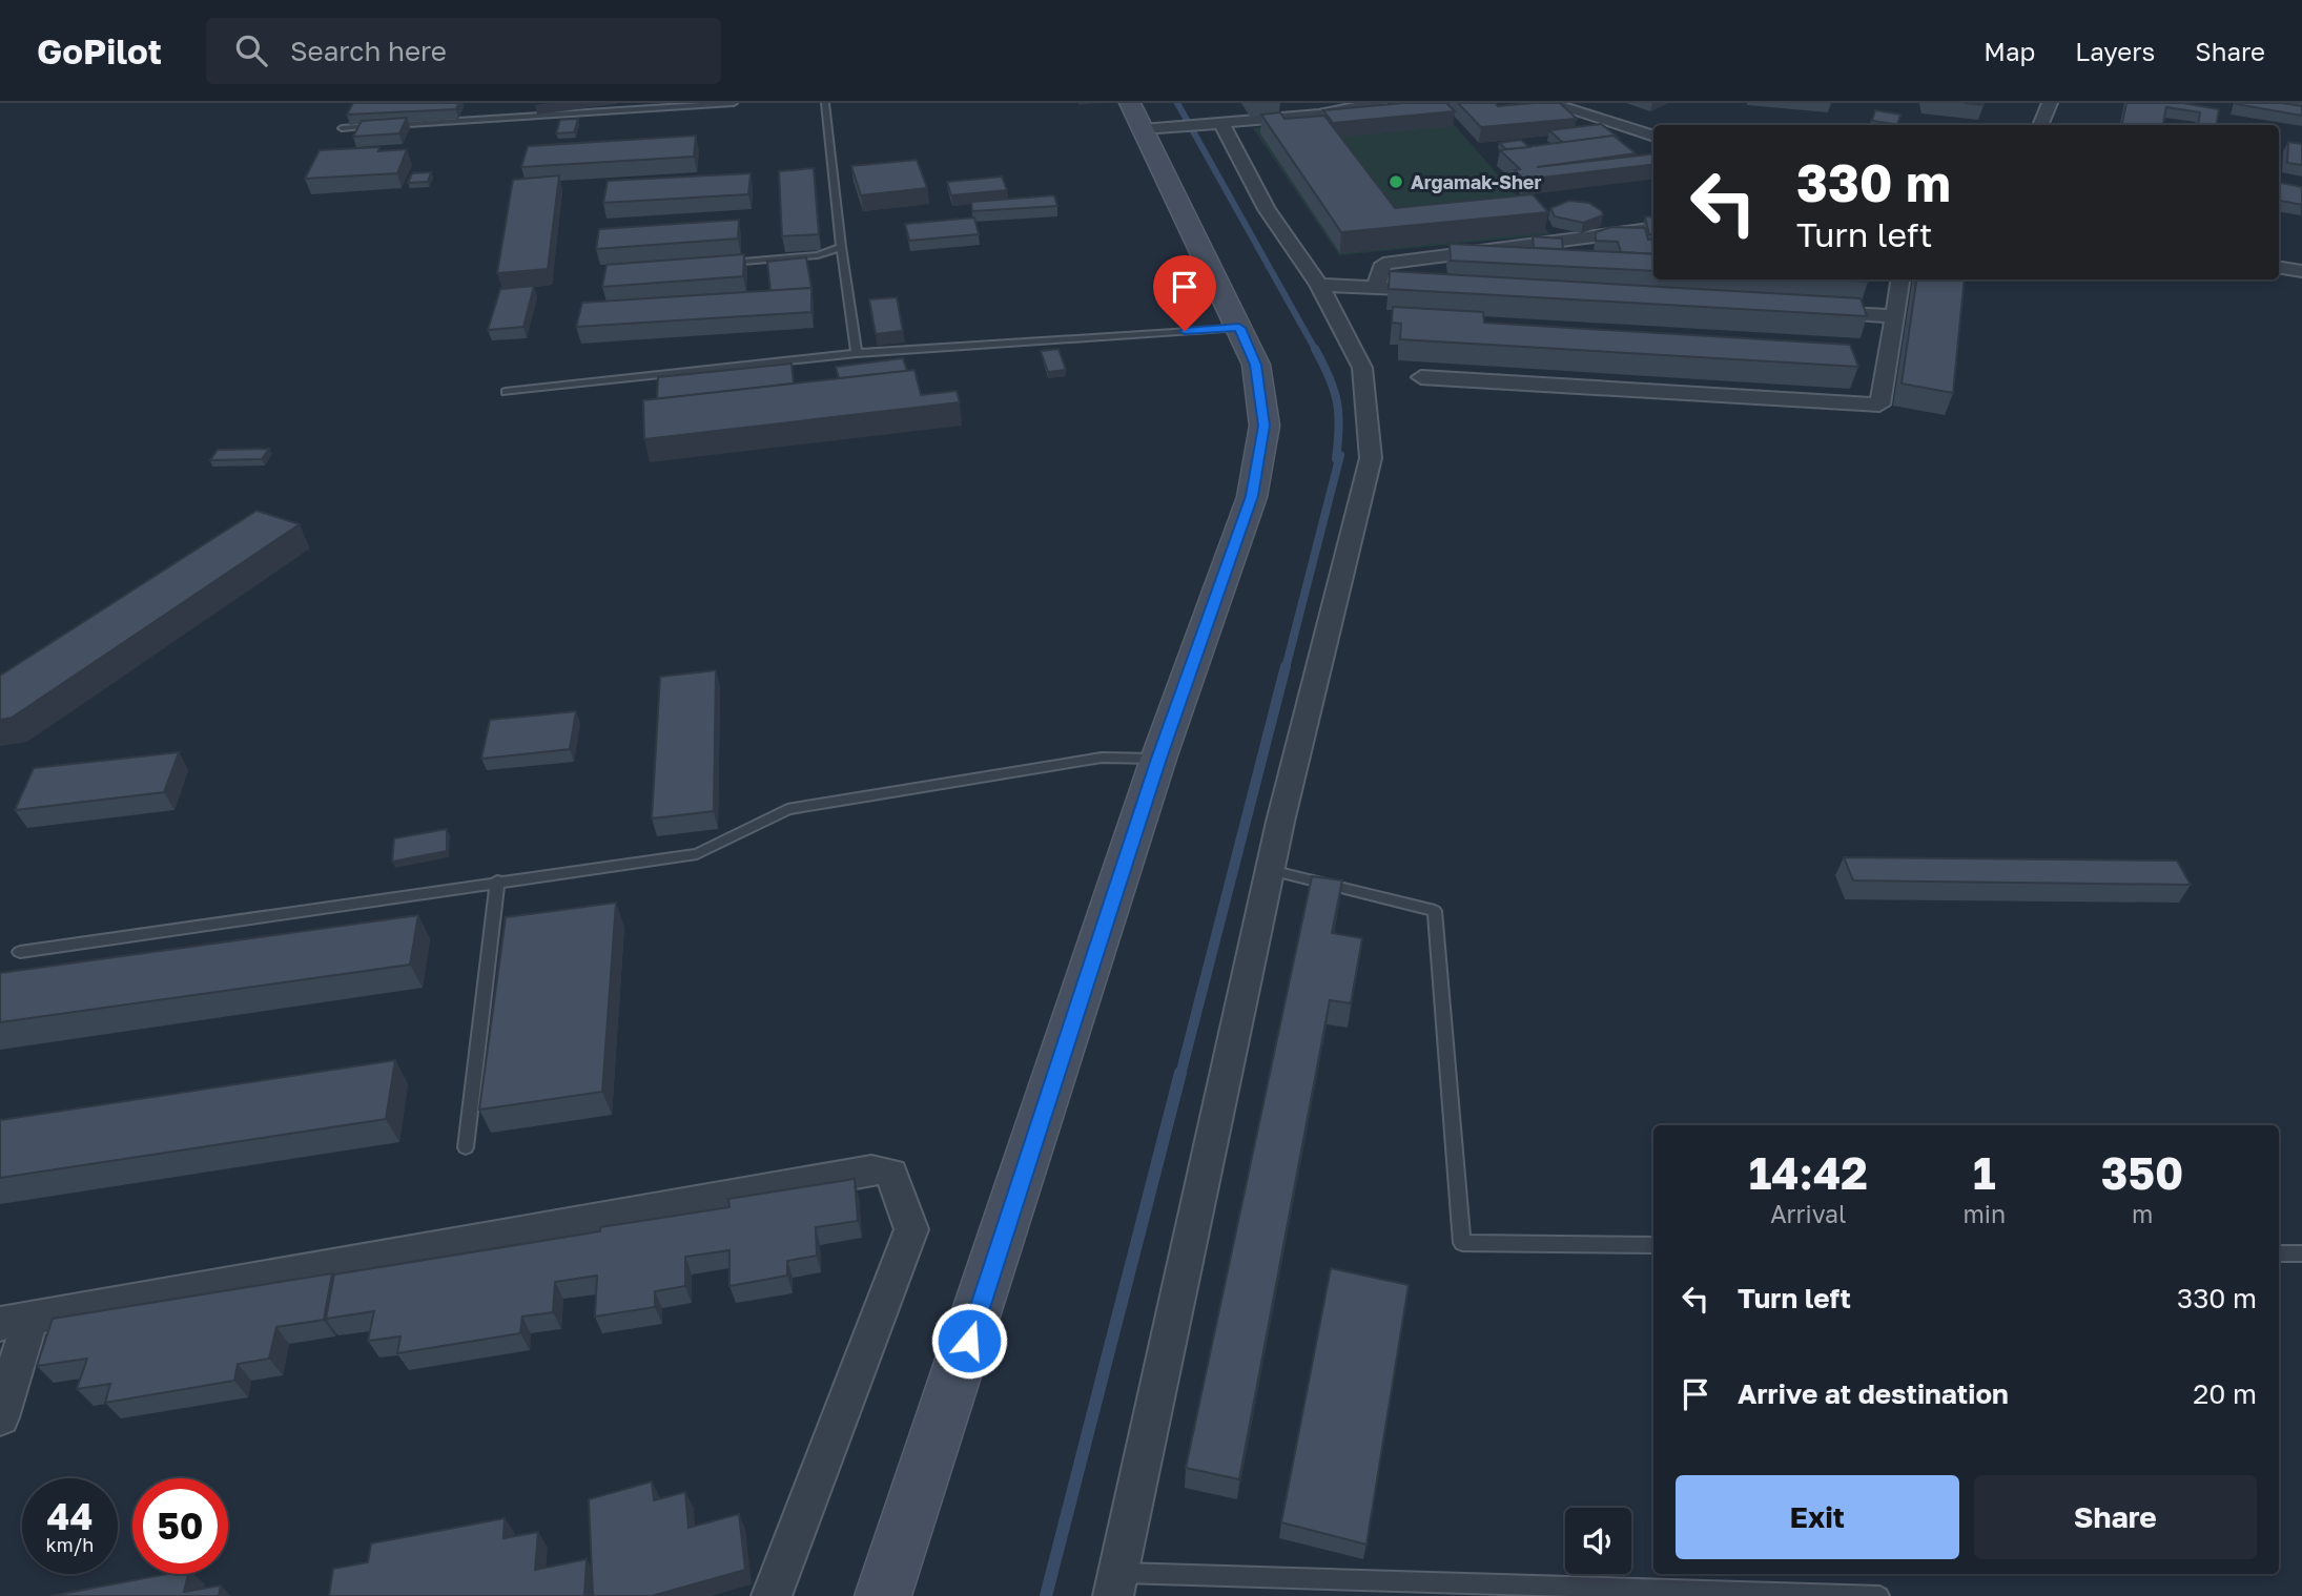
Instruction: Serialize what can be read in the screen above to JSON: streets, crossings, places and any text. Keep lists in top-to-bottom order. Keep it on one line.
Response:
{"places":["Argamak-Sher"],"page":{"header":"GoPilot","search":"Search here","nav":["Map","Layers","Share"],"turn":["330 m","Turn left"],"eta":["14:42","Arrival","1","min","350","m"],"list":[{"name":"Turn left","value":"330 m"},{"name":"Arrive at destination","value":"20 m"}],"buttons":["Exit","Share"],"speed":"44 km/h","limit":"50"}}
